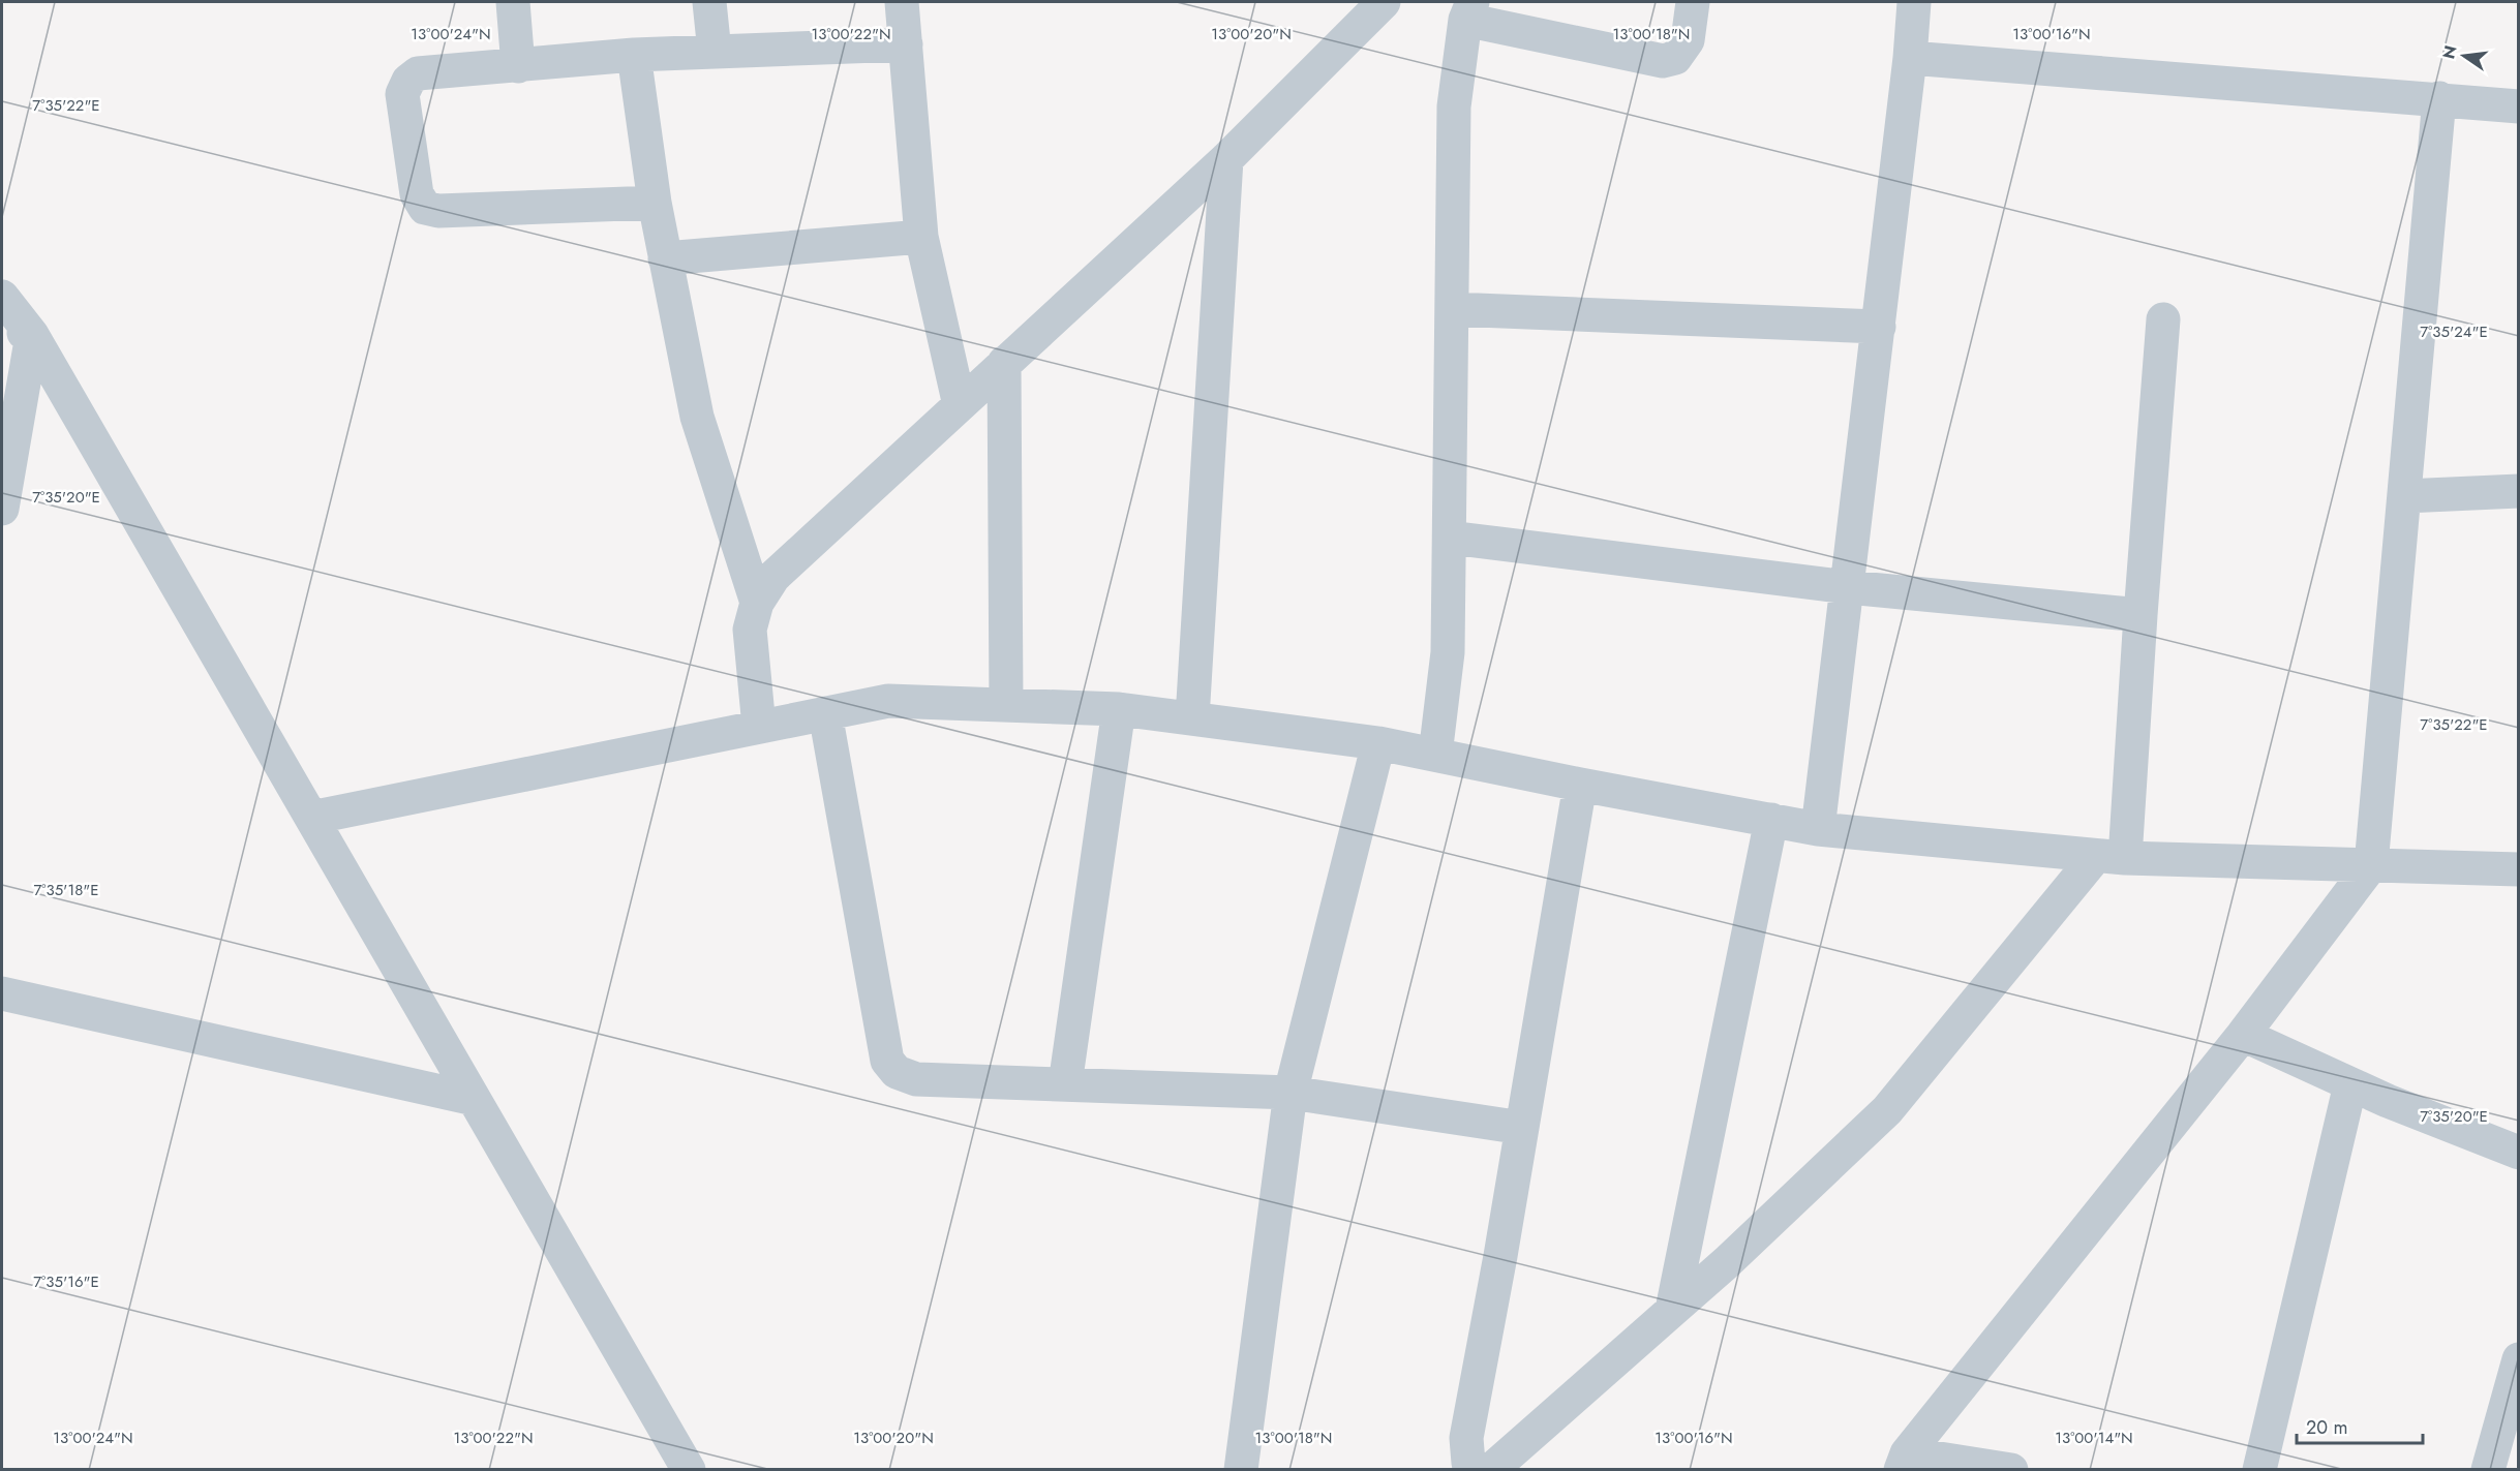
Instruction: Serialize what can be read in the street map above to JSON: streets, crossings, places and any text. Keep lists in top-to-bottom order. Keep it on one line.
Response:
{"scale_bar":"20 m","north":"left","coordinates":["13°00'24\"N","13°00'22\"N","13°00'20\"N","13°00'18\"N","13°00'16\"N","7°35'22\"E","7°35'24\"E","7°35'20\"E","7°35'18\"E","7°35'16\"E","13°00'14\"N"]}
